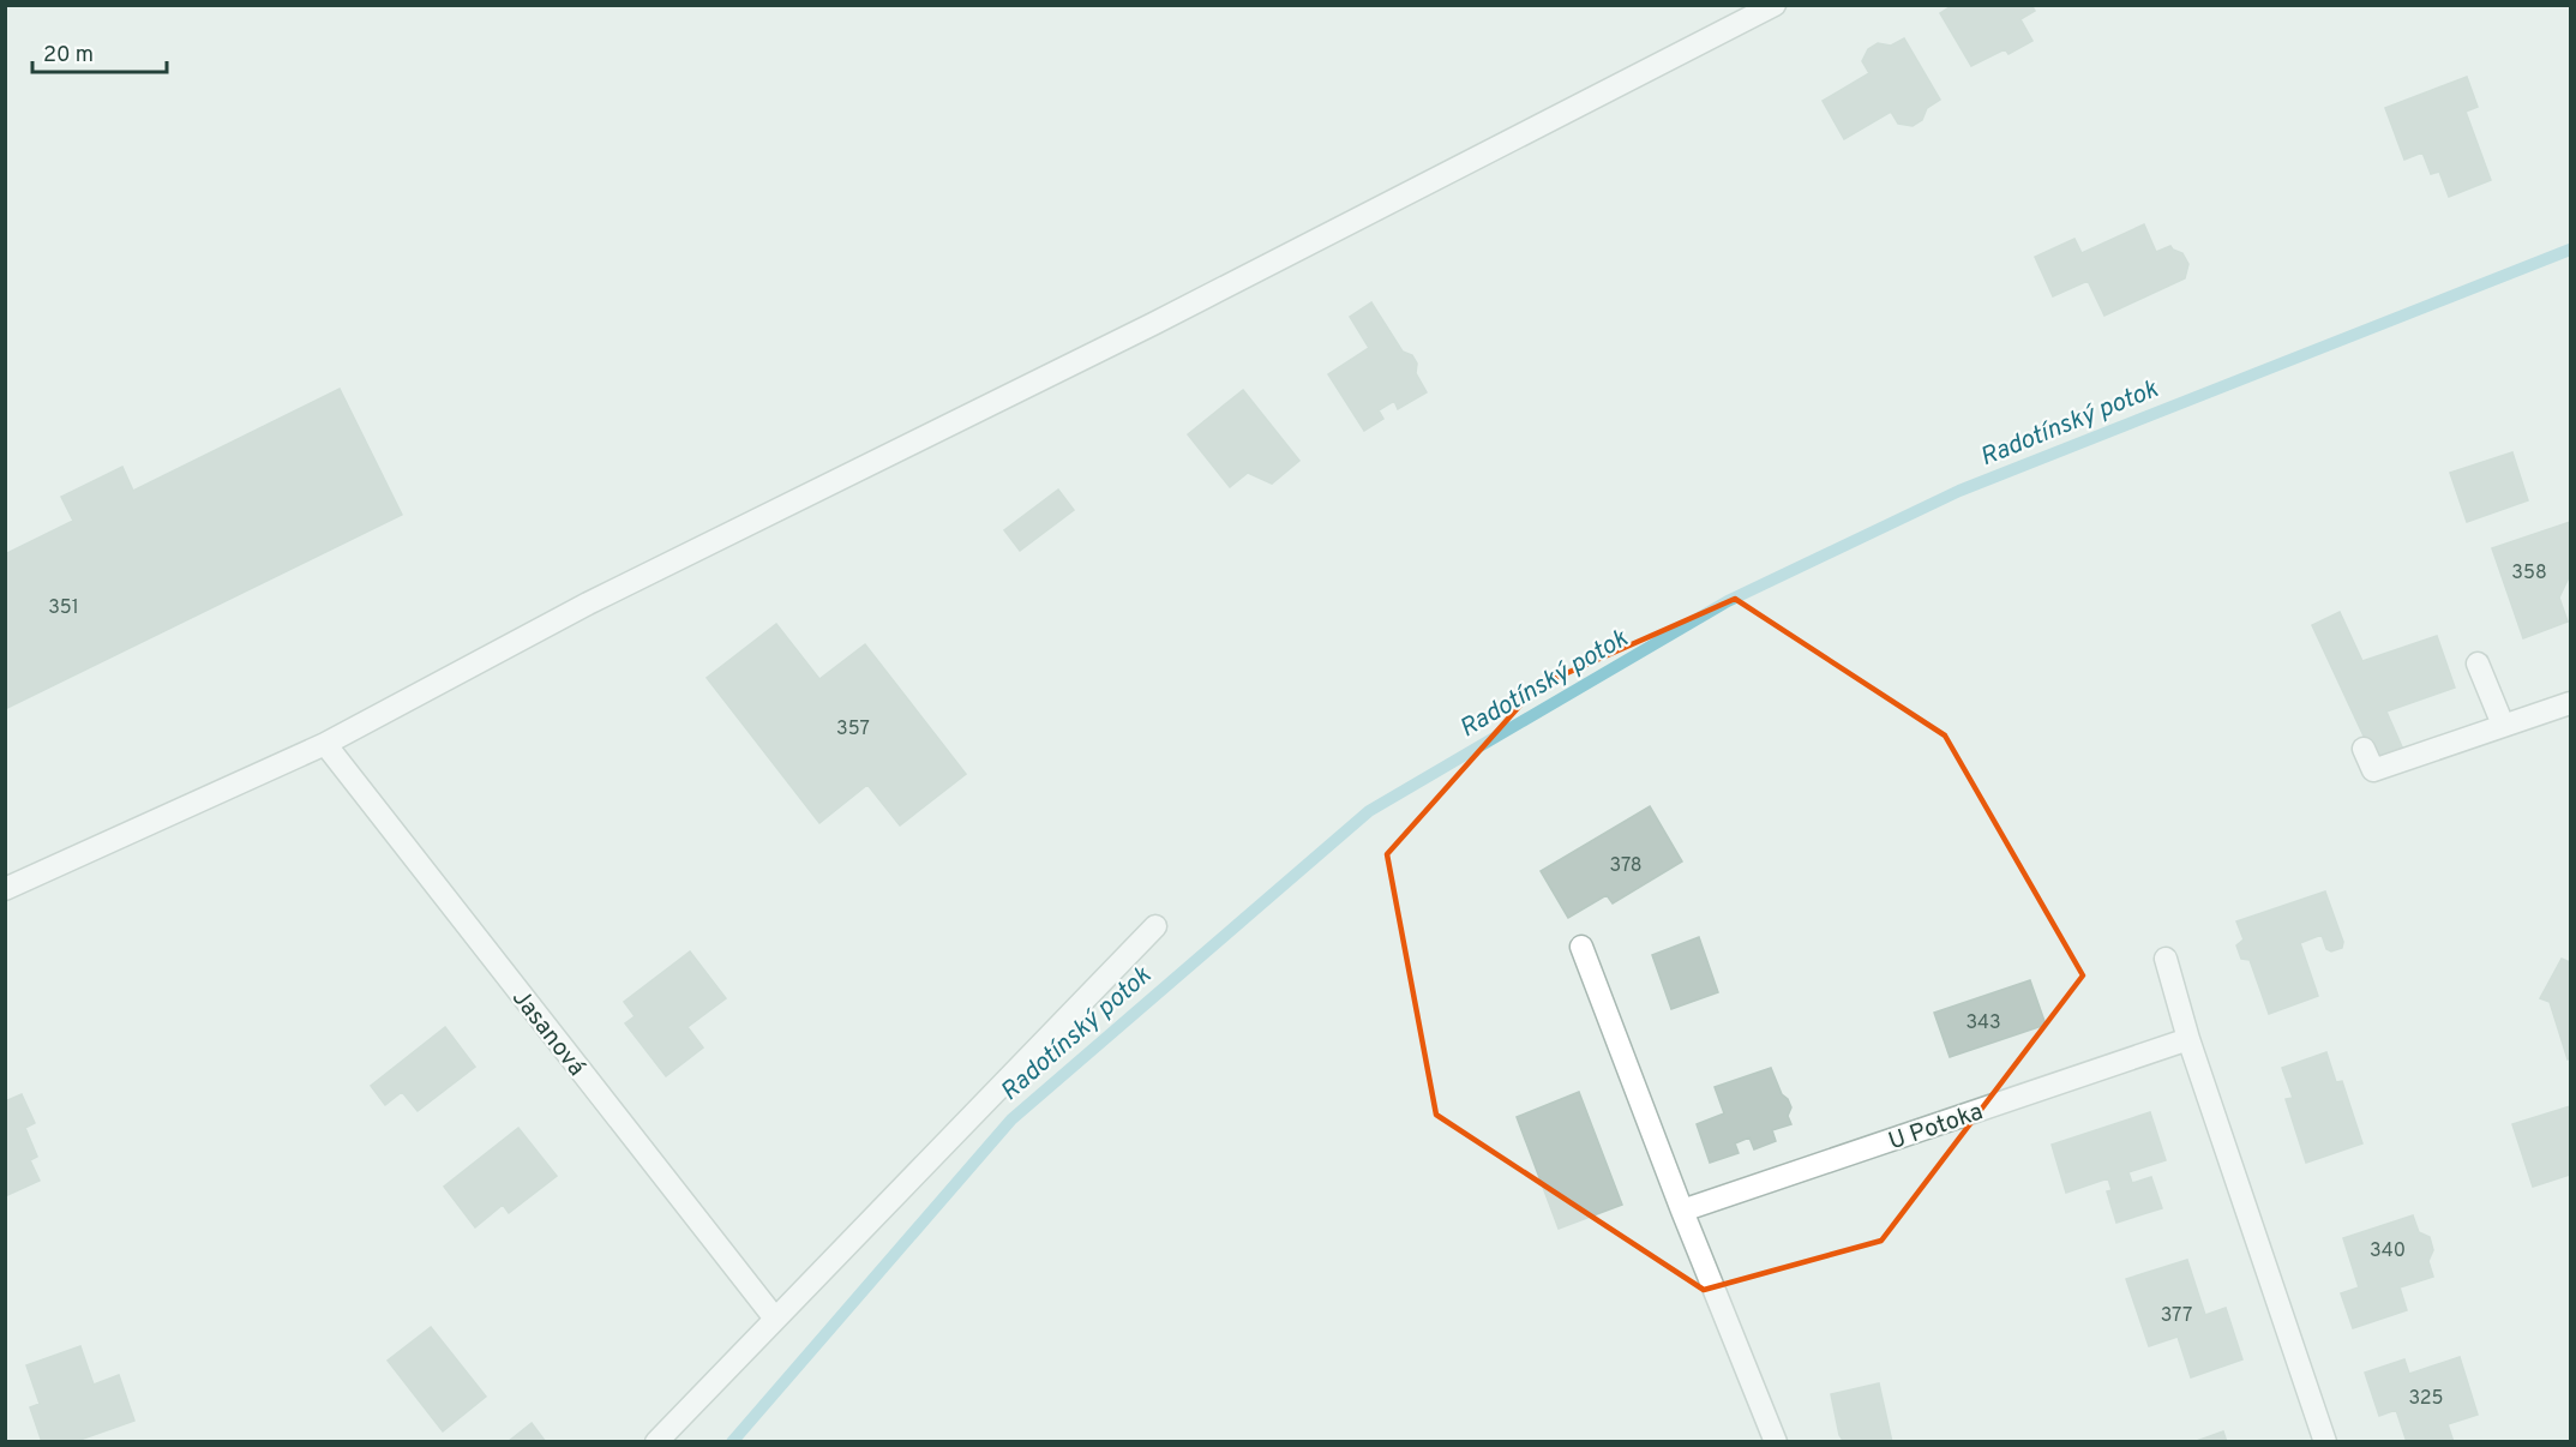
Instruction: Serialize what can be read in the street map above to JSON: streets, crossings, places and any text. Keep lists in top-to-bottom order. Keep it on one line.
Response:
{"streets":{"street":["Jasanová","U Potoka"]},"water":["Radotínský potok"],"house_numbers":["358","351","357","378","343","340","377","325"],"scale_bar":"20 m"}
